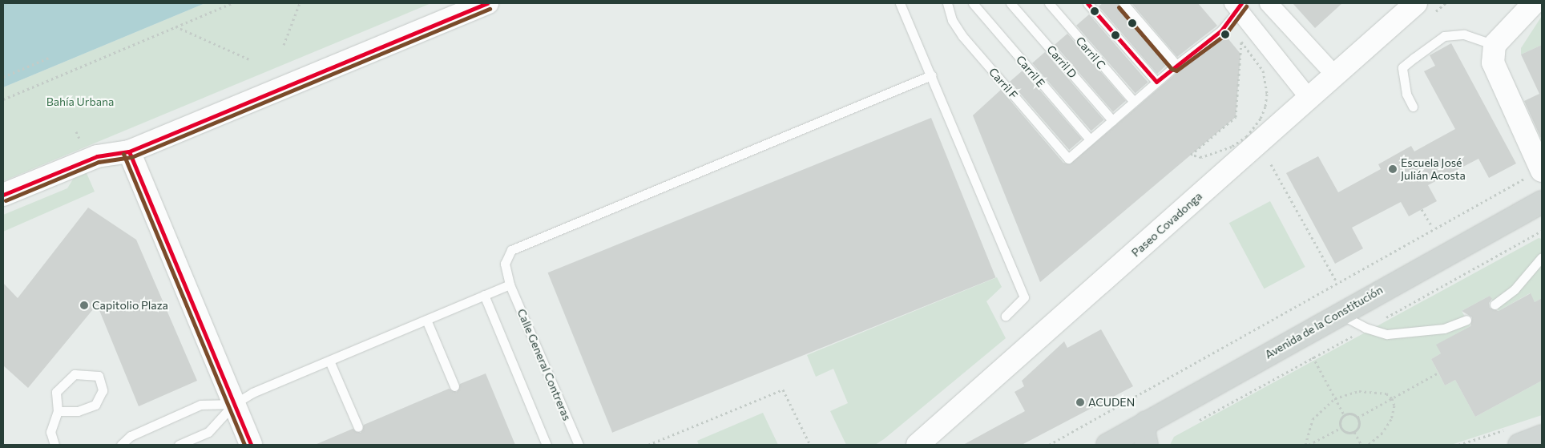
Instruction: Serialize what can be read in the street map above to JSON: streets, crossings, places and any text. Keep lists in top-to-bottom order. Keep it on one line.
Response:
{"streets":{"main road":["Avenida de la Constitución"],"street":["Paseo Covadonga"],"lane":["Carril C","Carril D","Carril E","Carril F","Calle General Contreras"]},"crossings":[["Carril E","Carril F"]],"parks":["Bahía Urbana"],"places":["Escuela José Julián Acosta","Capitolio Plaza","ACUDEN"]}
